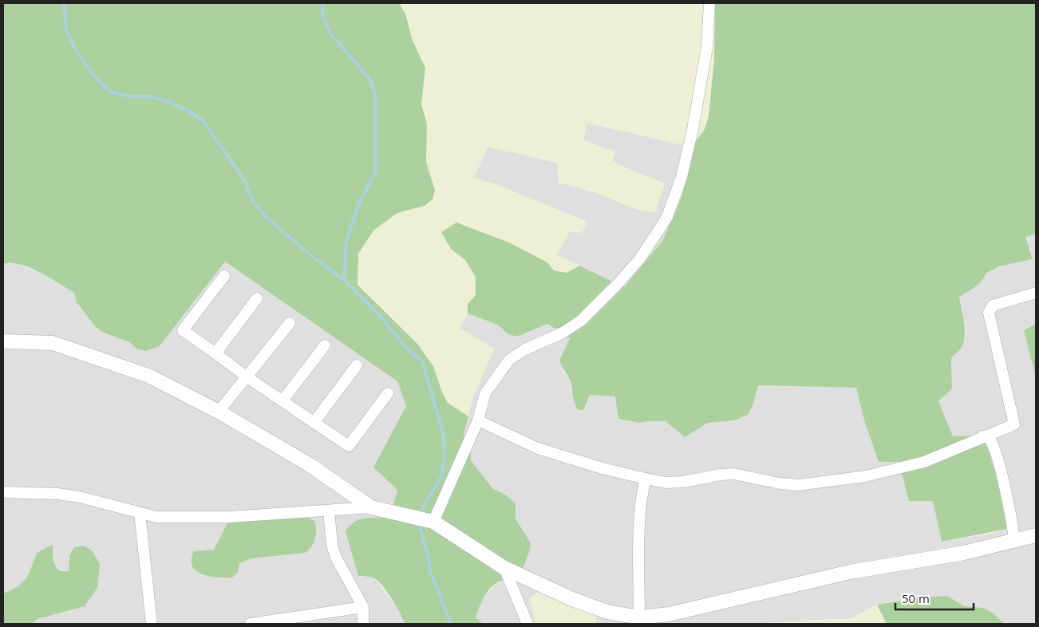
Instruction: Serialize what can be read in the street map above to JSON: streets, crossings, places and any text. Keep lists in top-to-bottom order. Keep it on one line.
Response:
{"scale_bar":"50 m"}
